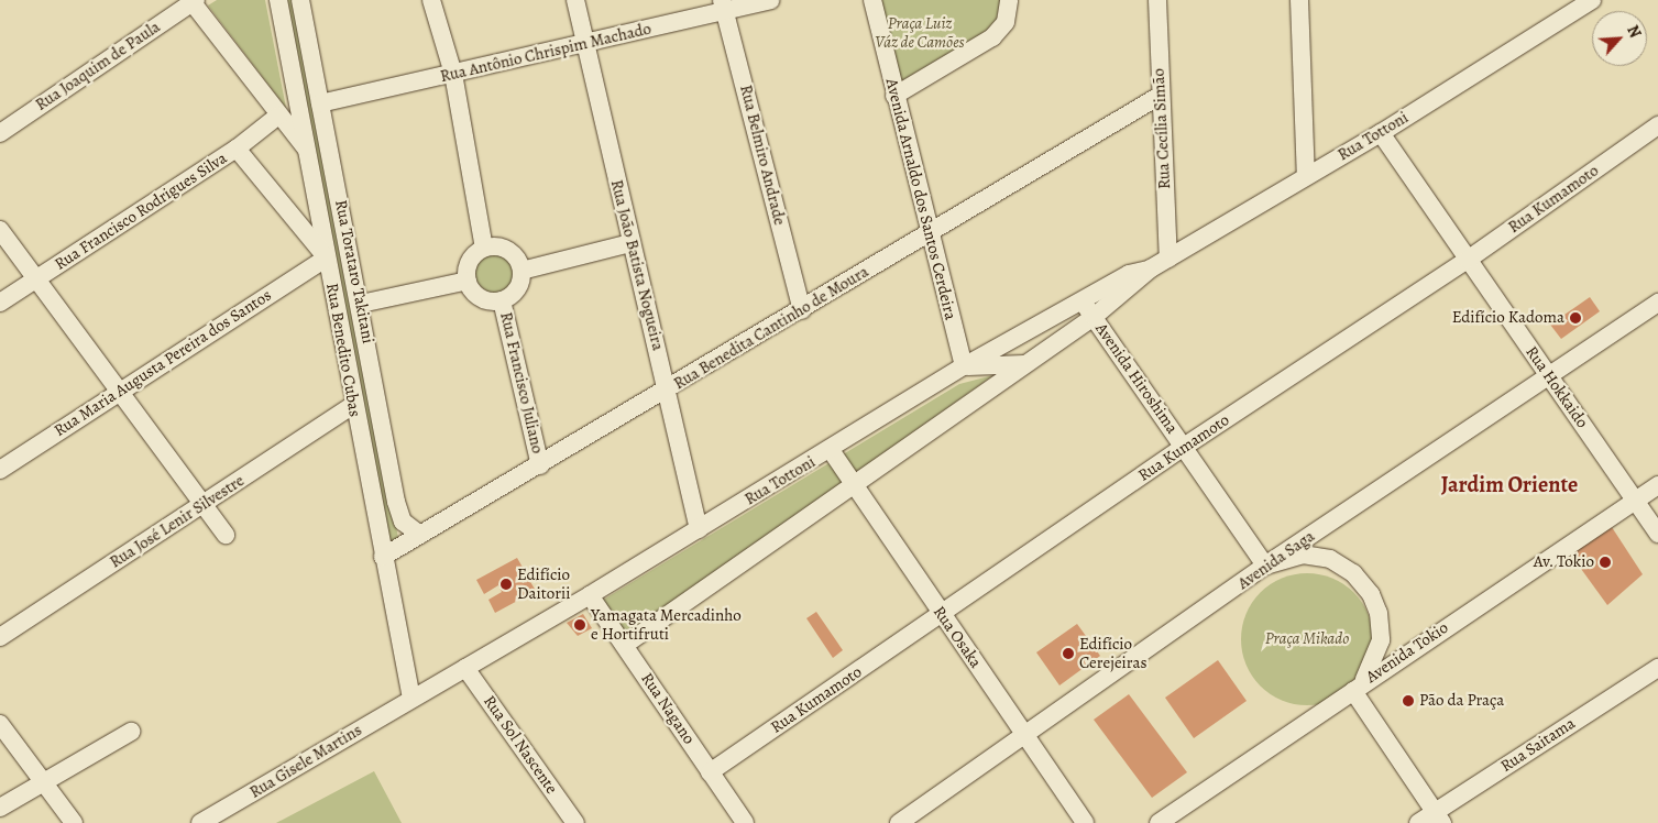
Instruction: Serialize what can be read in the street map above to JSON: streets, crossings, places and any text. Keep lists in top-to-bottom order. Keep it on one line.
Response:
{"streets":{"street":["Rua Antônio Chrispim Machado","Rua Joaquim de Paula","Rua Cecília Simão","Rua Tottoni","Rua Belmiro Andrade","Avenida Arnaldo dos Santos Cerdeira","Rua Kumamoto","Rua Francisco Rodrigues Silva","Rua João Batista Nogueira","Rua Torataro Takitani","Rua Benedita Cantinho de Moura","Rua Benedito Cubas","Rua Maria Augusta Pereira dos Santos","Avenida Hiroshima","Rua Francisco Juliano","Rua Hokkaido","Rua José Lenir Silvestre","Avenida Saga","Rua Osaka","Avenida Tokio","Rua Nagano","Rua Sol Nascente","Rua Saitama","Rua Gisele Martins"]},"crossings":[["Rua Antônio Chrispim Machado","Rua Belmiro Andrade"],["Rua Antônio Chrispim Machado","Rua João Batista Nogueira"],["Rua Antônio Chrispim Machado","Rua Torataro Takitani"],["Rua Cecília Simão","Rua Tottoni"],["Rua Cecília Simão","Rua Benedita Cantinho de Moura"],["Rua Tottoni","Avenida Arnaldo dos Santos Cerdeira"],["Rua Tottoni","Rua João Batista Nogueira"],["Rua Tottoni","Rua Benedito Cubas"],["Rua Tottoni","Avenida Hiroshima"],["Rua Tottoni","Rua Hokkaido"],["Rua Tottoni","Rua Osaka"],["Rua Tottoni","Rua Nagano"],["Rua Tottoni","Rua Sol Nascente"],["Rua Tottoni","Rua Gisele Martins"],["Rua Belmiro Andrade","Rua Benedita Cantinho de Moura"],["Avenida Arnaldo dos Santos Cerdeira","Rua Benedita Cantinho de Moura"],["Rua Kumamoto","Avenida Hiroshima"],["Rua Kumamoto","Rua Hokkaido"],["Rua Kumamoto","Rua Osaka"],["Rua Kumamoto","Rua Nagano"],["Rua João Batista Nogueira","Rua Benedita Cantinho de Moura"],["Rua Torataro Takitani","Rua Benedita Cantinho de Moura"],["Rua Benedita Cantinho de Moura","Rua Benedito Cubas"],["Rua Benedita Cantinho de Moura","Rua Francisco Juliano"],["Rua Benedito Cubas","Rua Maria Augusta Pereira dos Santos"],["Rua Benedito Cubas","Rua José Lenir Silvestre"],["Rua Benedito Cubas","Rua Gisele Martins"],["Avenida Hiroshima","Avenida Saga"],["Rua Hokkaido","Avenida Saga"],["Rua Hokkaido","Avenida Tokio"],["Avenida Saga","Rua Osaka"]],"districts":["Jardim Oriente"],"parks":["Praça Luiz Váz de Camões","Praça Mikado"],"places":["Edifício Kadoma","Av. Tokio","Edifício Daitorii","Yamagata Mercadinho e Hortifruti","Edifício Cerejeiras","Pão da Praça"],"north":"top right"}
